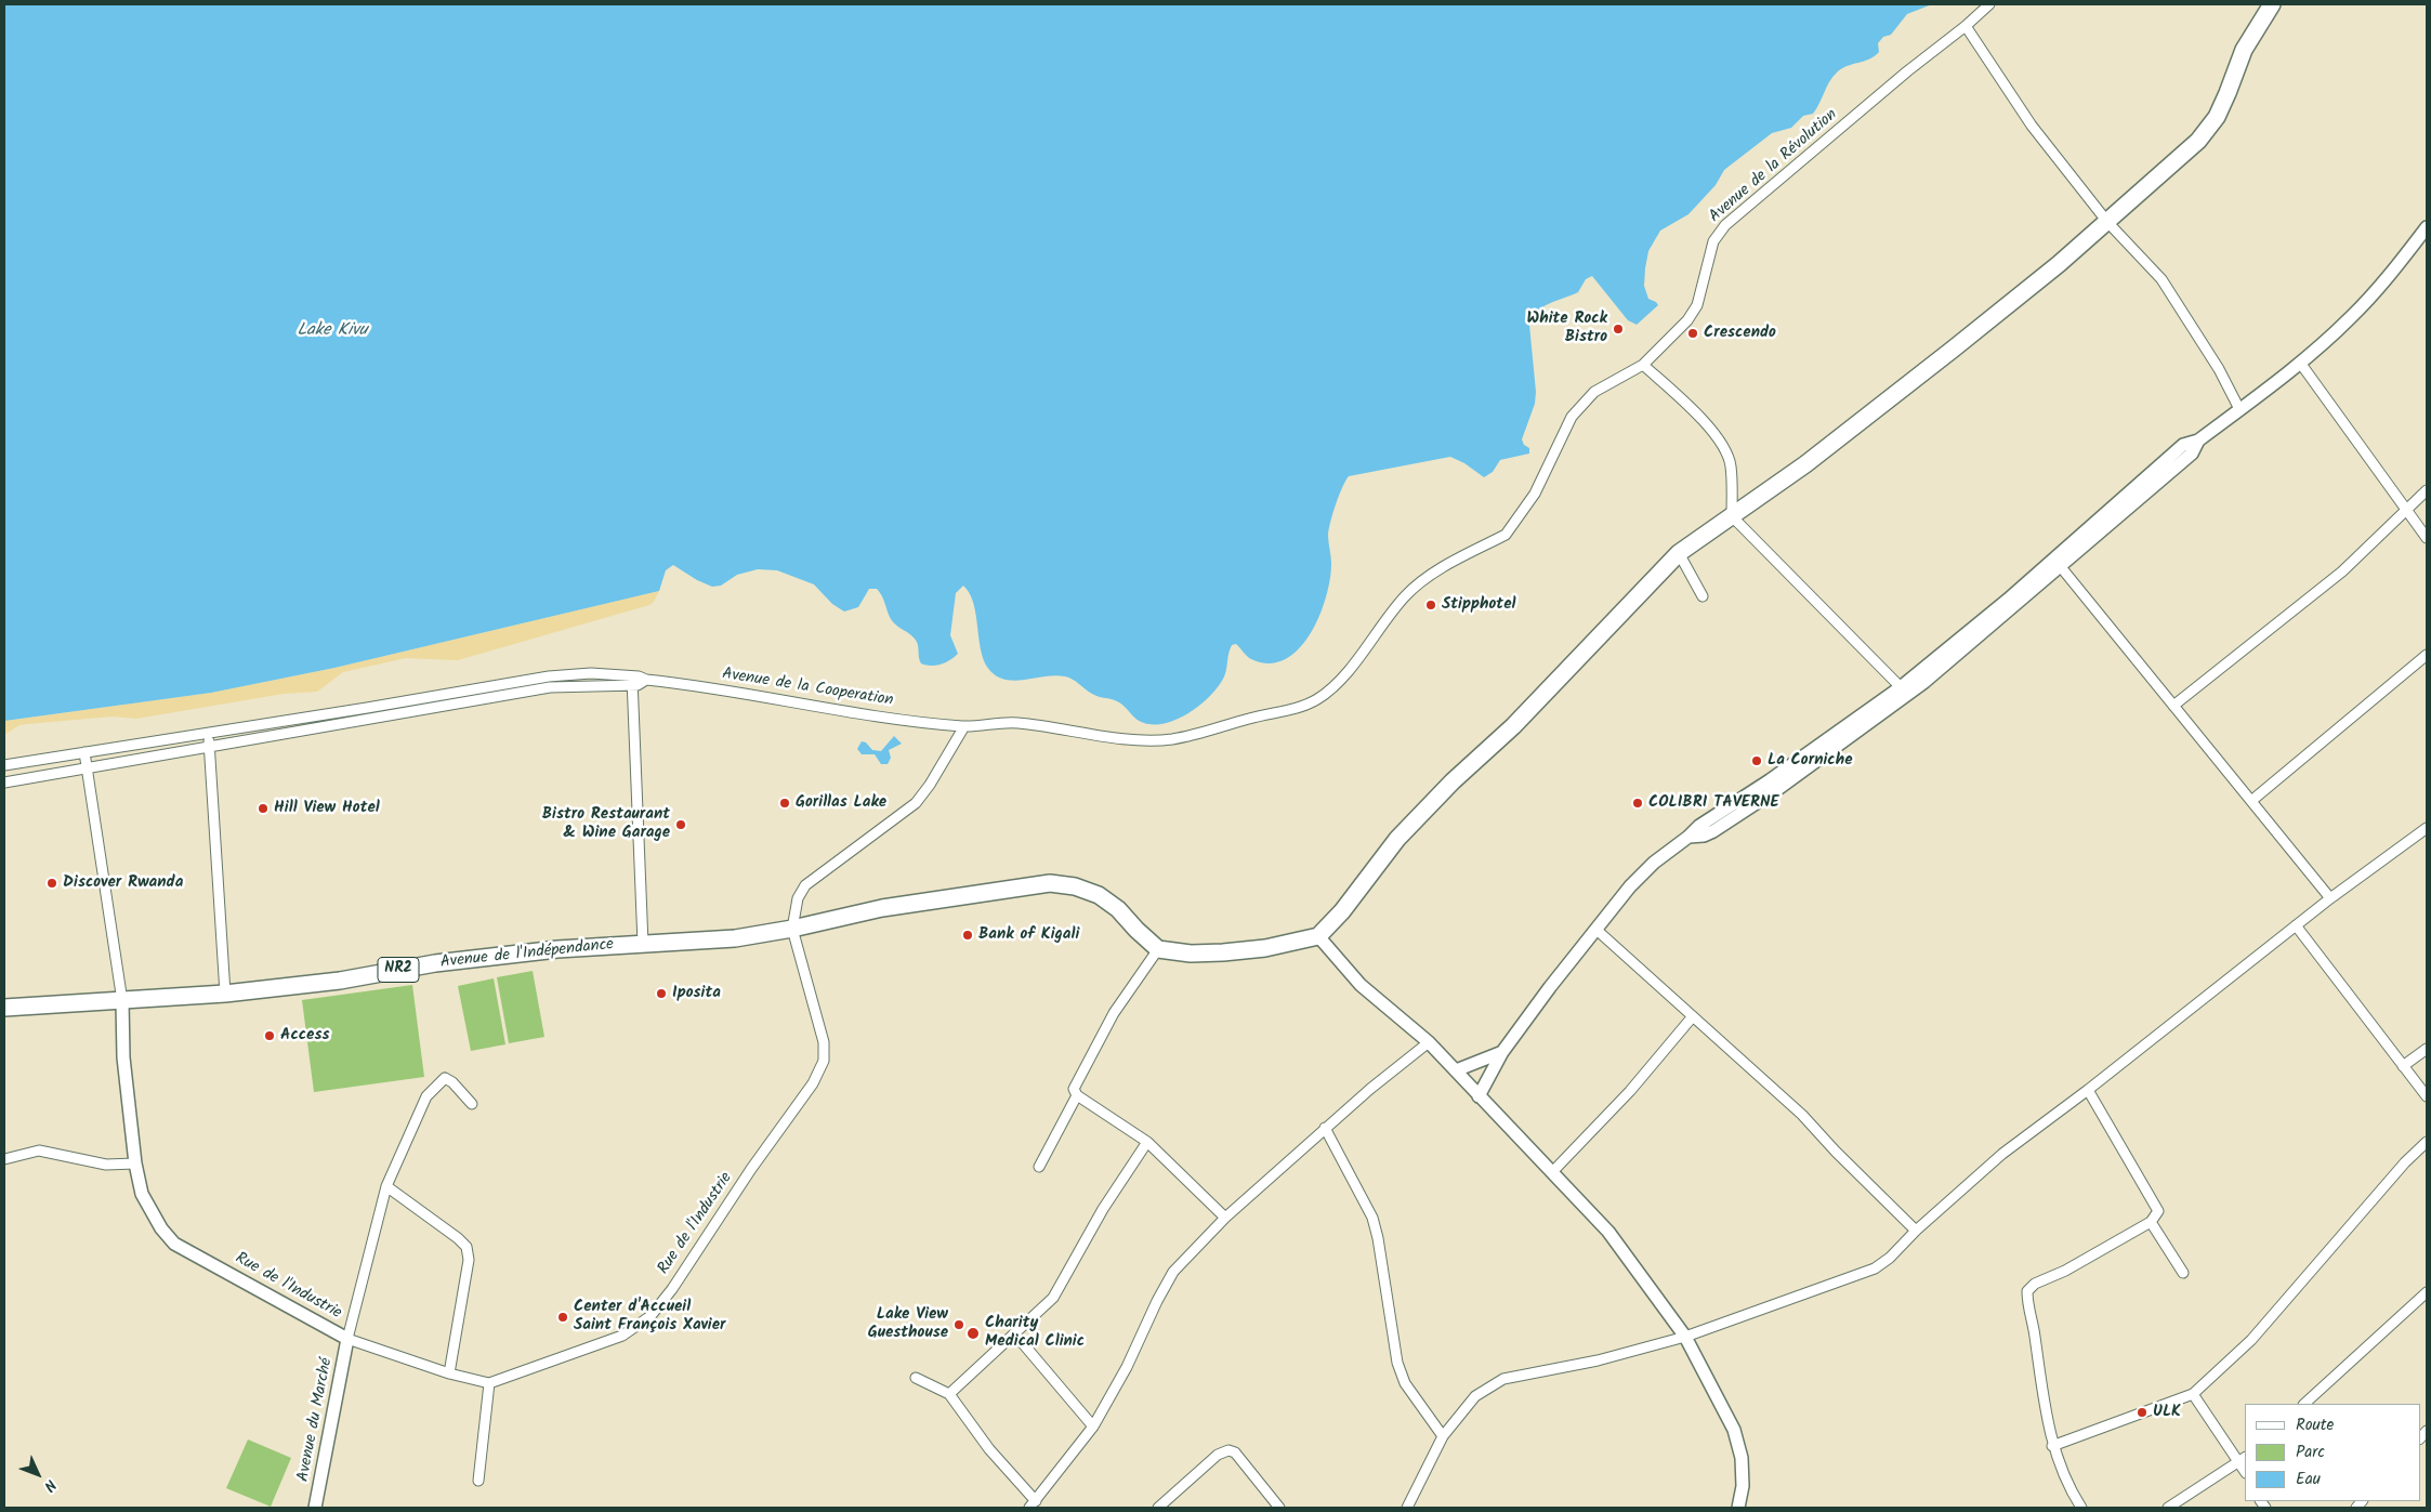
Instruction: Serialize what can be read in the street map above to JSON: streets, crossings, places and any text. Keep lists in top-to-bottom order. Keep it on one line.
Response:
{"streets":{"highway":["Avenue de l'Indépendance","NR2"],"street":["Avenue de la Révolution","Avenue de la Cooperation","Rue de l'Industrie","Avenue du Marché"]},"crossings":[["Avenue de la Révolution","Avenue de la Cooperation"],["Avenue de la Révolution","Rue de l'Industrie"],["Avenue de la Cooperation","Rue de l'Industrie"],["Avenue de l'Indépendance","Rue de l'Industrie"],["Rue de l'Industrie","Avenue du Marché"]],"water":["Lake Kivu"],"places":["White Rock Bistro","Crescendo","Stipphotel","La Corniche","Gorillas Lake","COLIBRI TAVERNE","Hill View Hotel","Bistro Restaurant & Wine Garage","Discover Rwanda","Bank of Kigali","Iposita","Access","Center d'Accueil Saint François Xavier","Lake View Guesthouse","Charity Medical Clinic","ULK"],"legend":["Route","Parc","Eau"],"north":"bottom right"}
